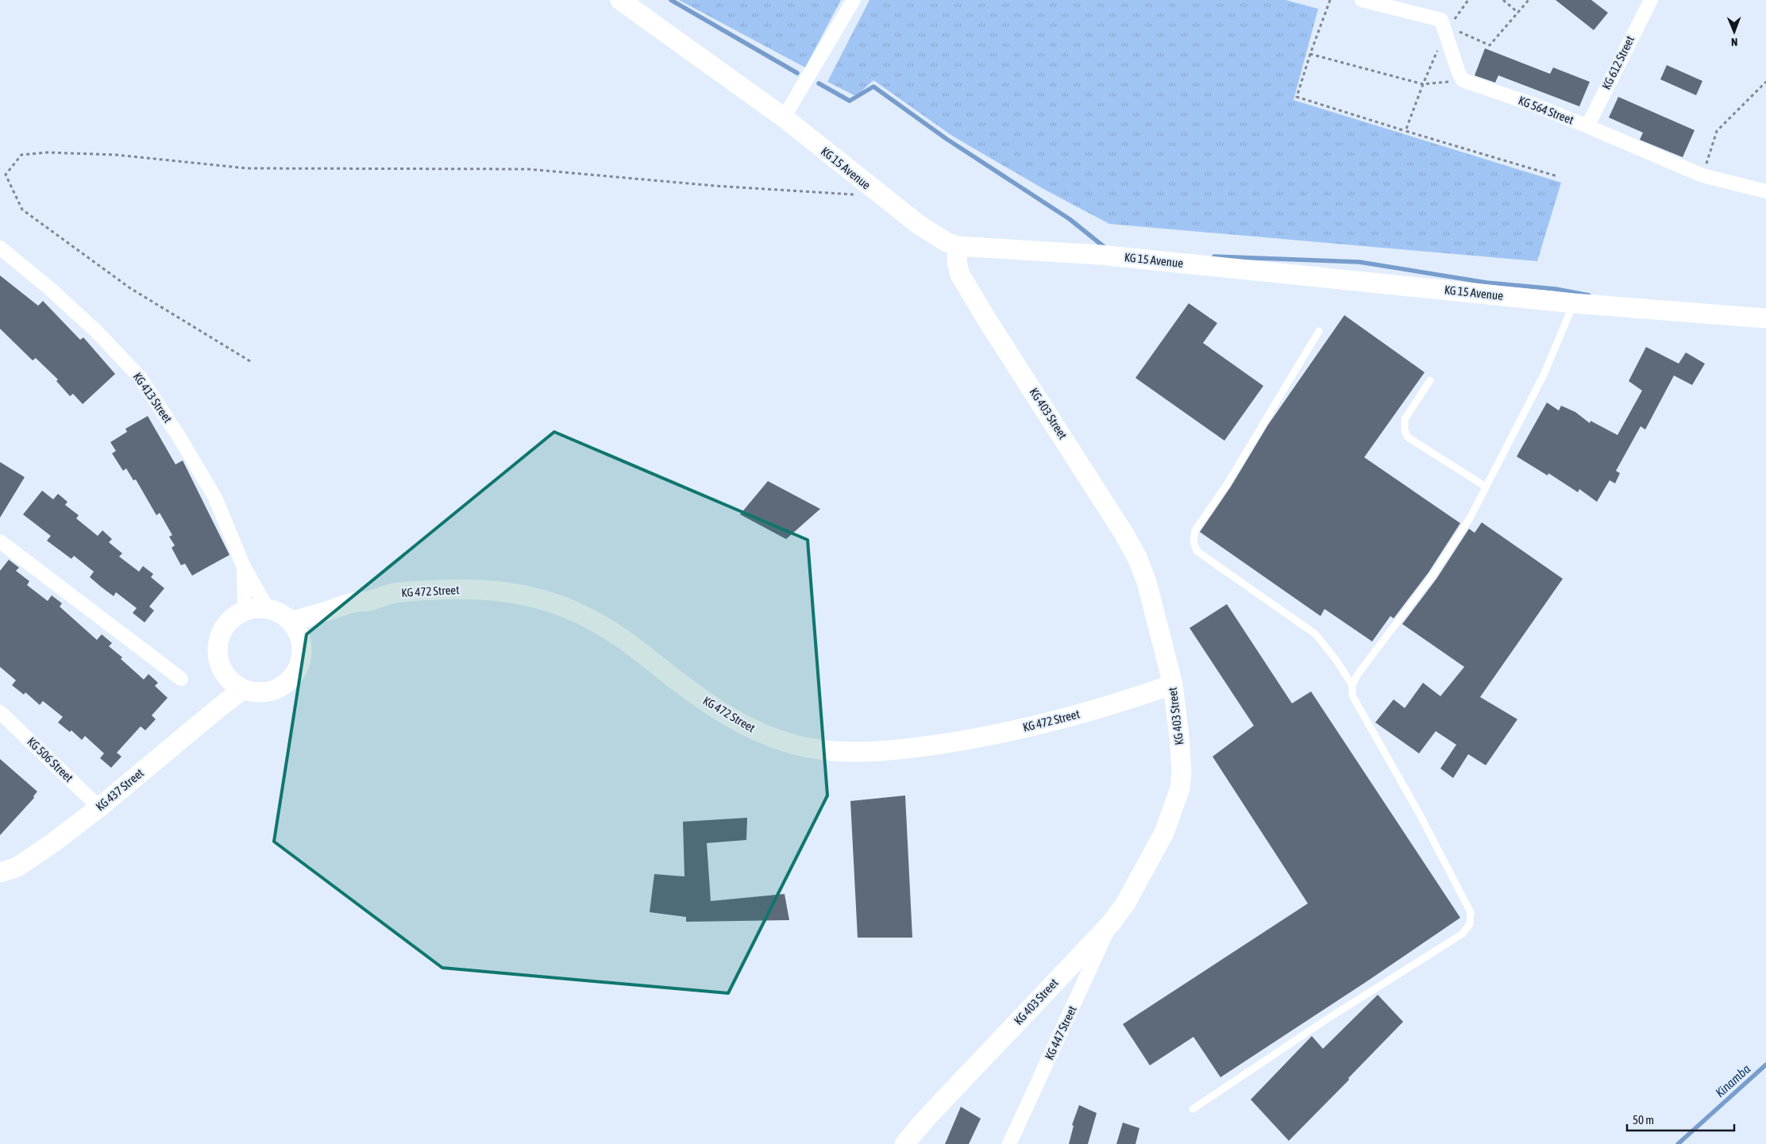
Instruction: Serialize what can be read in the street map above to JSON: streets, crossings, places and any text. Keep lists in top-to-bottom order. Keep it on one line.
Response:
{"streets":{"main road":["KG 15 Avenue","KG 403 Street","KG 472 Street","KG 437 Street"],"street":["KG 612 Street","KG 564 Street","KG 413 Street","KG 506 Street","KG 447 Street"]},"crossings":[["KG 612 Street","KG 564 Street"],["KG 15 Avenue","KG 403 Street"],["KG 413 Street","KG 472 Street"],["KG 413 Street","KG 437 Street"],["KG 403 Street","KG 472 Street"],["KG 403 Street","KG 447 Street"],["KG 472 Street","KG 437 Street"],["KG 506 Street","KG 437 Street"]],"water":["Kinamba"],"scale_bar":"50 m","north":"bottom"}
